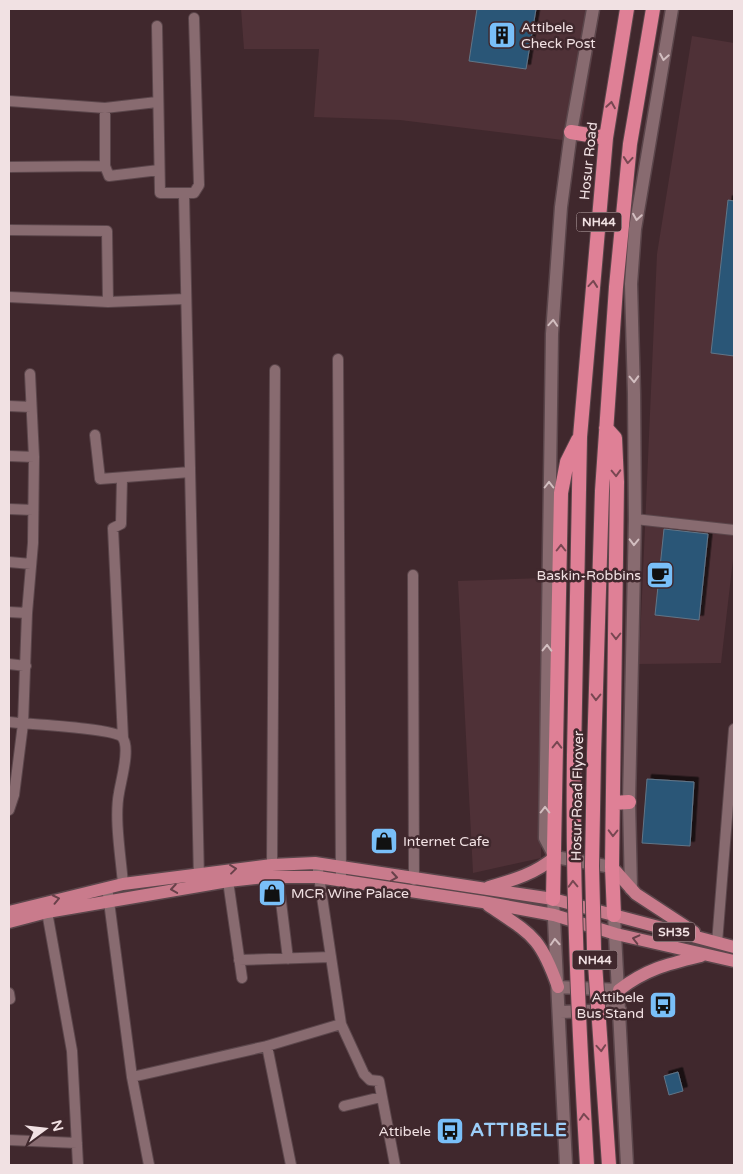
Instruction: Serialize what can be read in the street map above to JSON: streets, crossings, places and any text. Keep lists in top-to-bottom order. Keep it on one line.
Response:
{"streets":{"highway":["Hosur Road","NH44","Hosur Road Flyover"],"main road":["SH35"]},"crossings":[["Hosur Road","Hosur Road Flyover"],["NH44","Hosur Road Flyover"]],"districts":["ATTIBELE"],"places":{"building":["Attibele Check Post"],"cafe":["Baskin-Robbins"],"shop":["Internet Cafe","MCR Wine Palace"],"bus stop":["Attibele Bus Stand","Attibele"]},"north":"right"}
